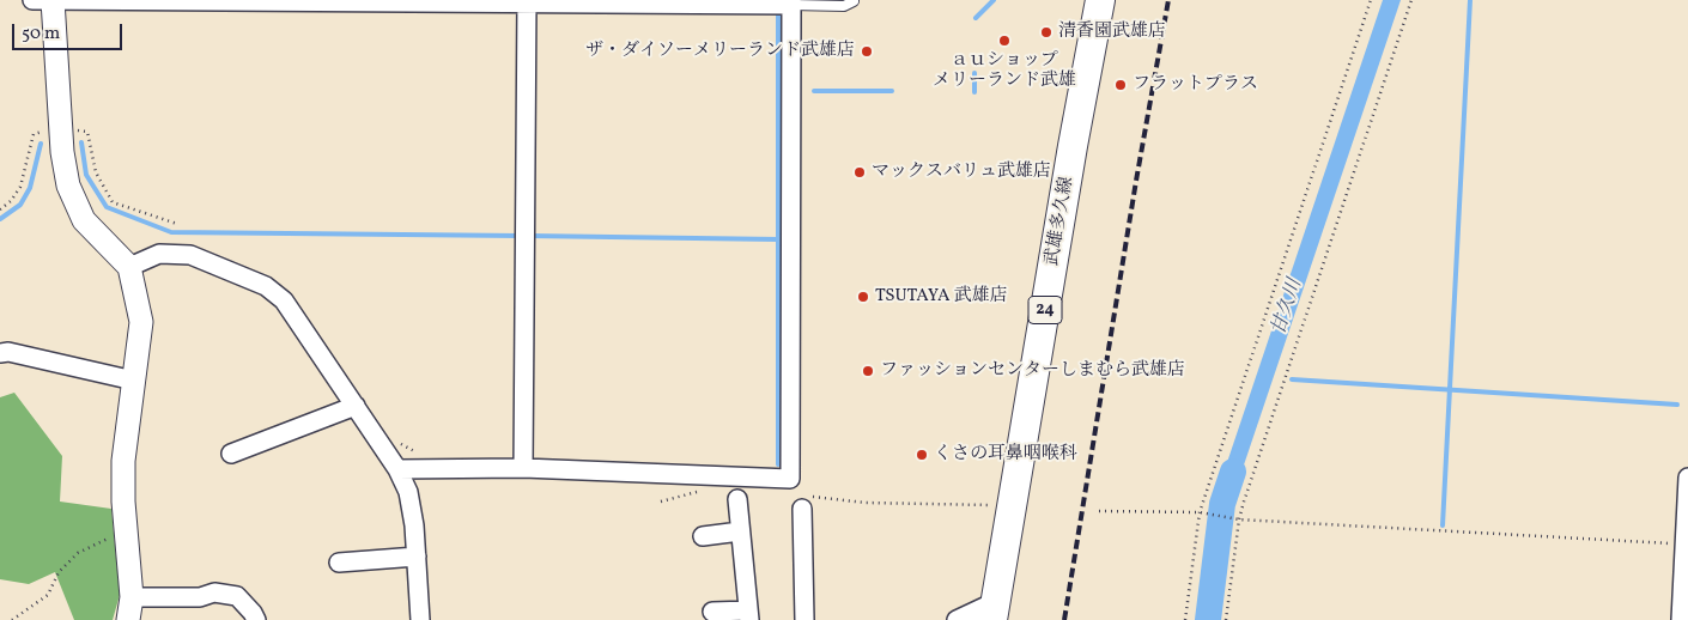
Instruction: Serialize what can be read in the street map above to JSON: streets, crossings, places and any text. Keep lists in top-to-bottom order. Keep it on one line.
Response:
{"streets":{"main road":["武雄多久線","24"]},"water":["甘久川"],"places":["清香園武雄店","ａｕショップ メリーランド武雄","ザ・ダイソーメリーランド武雄店","フラットプラス","マックスバリュ武雄店","TSUTAYA 武雄店","ファッションセンターしまむら武雄店","くさの耳鼻咽喉科"],"scale_bar":"50 m"}
